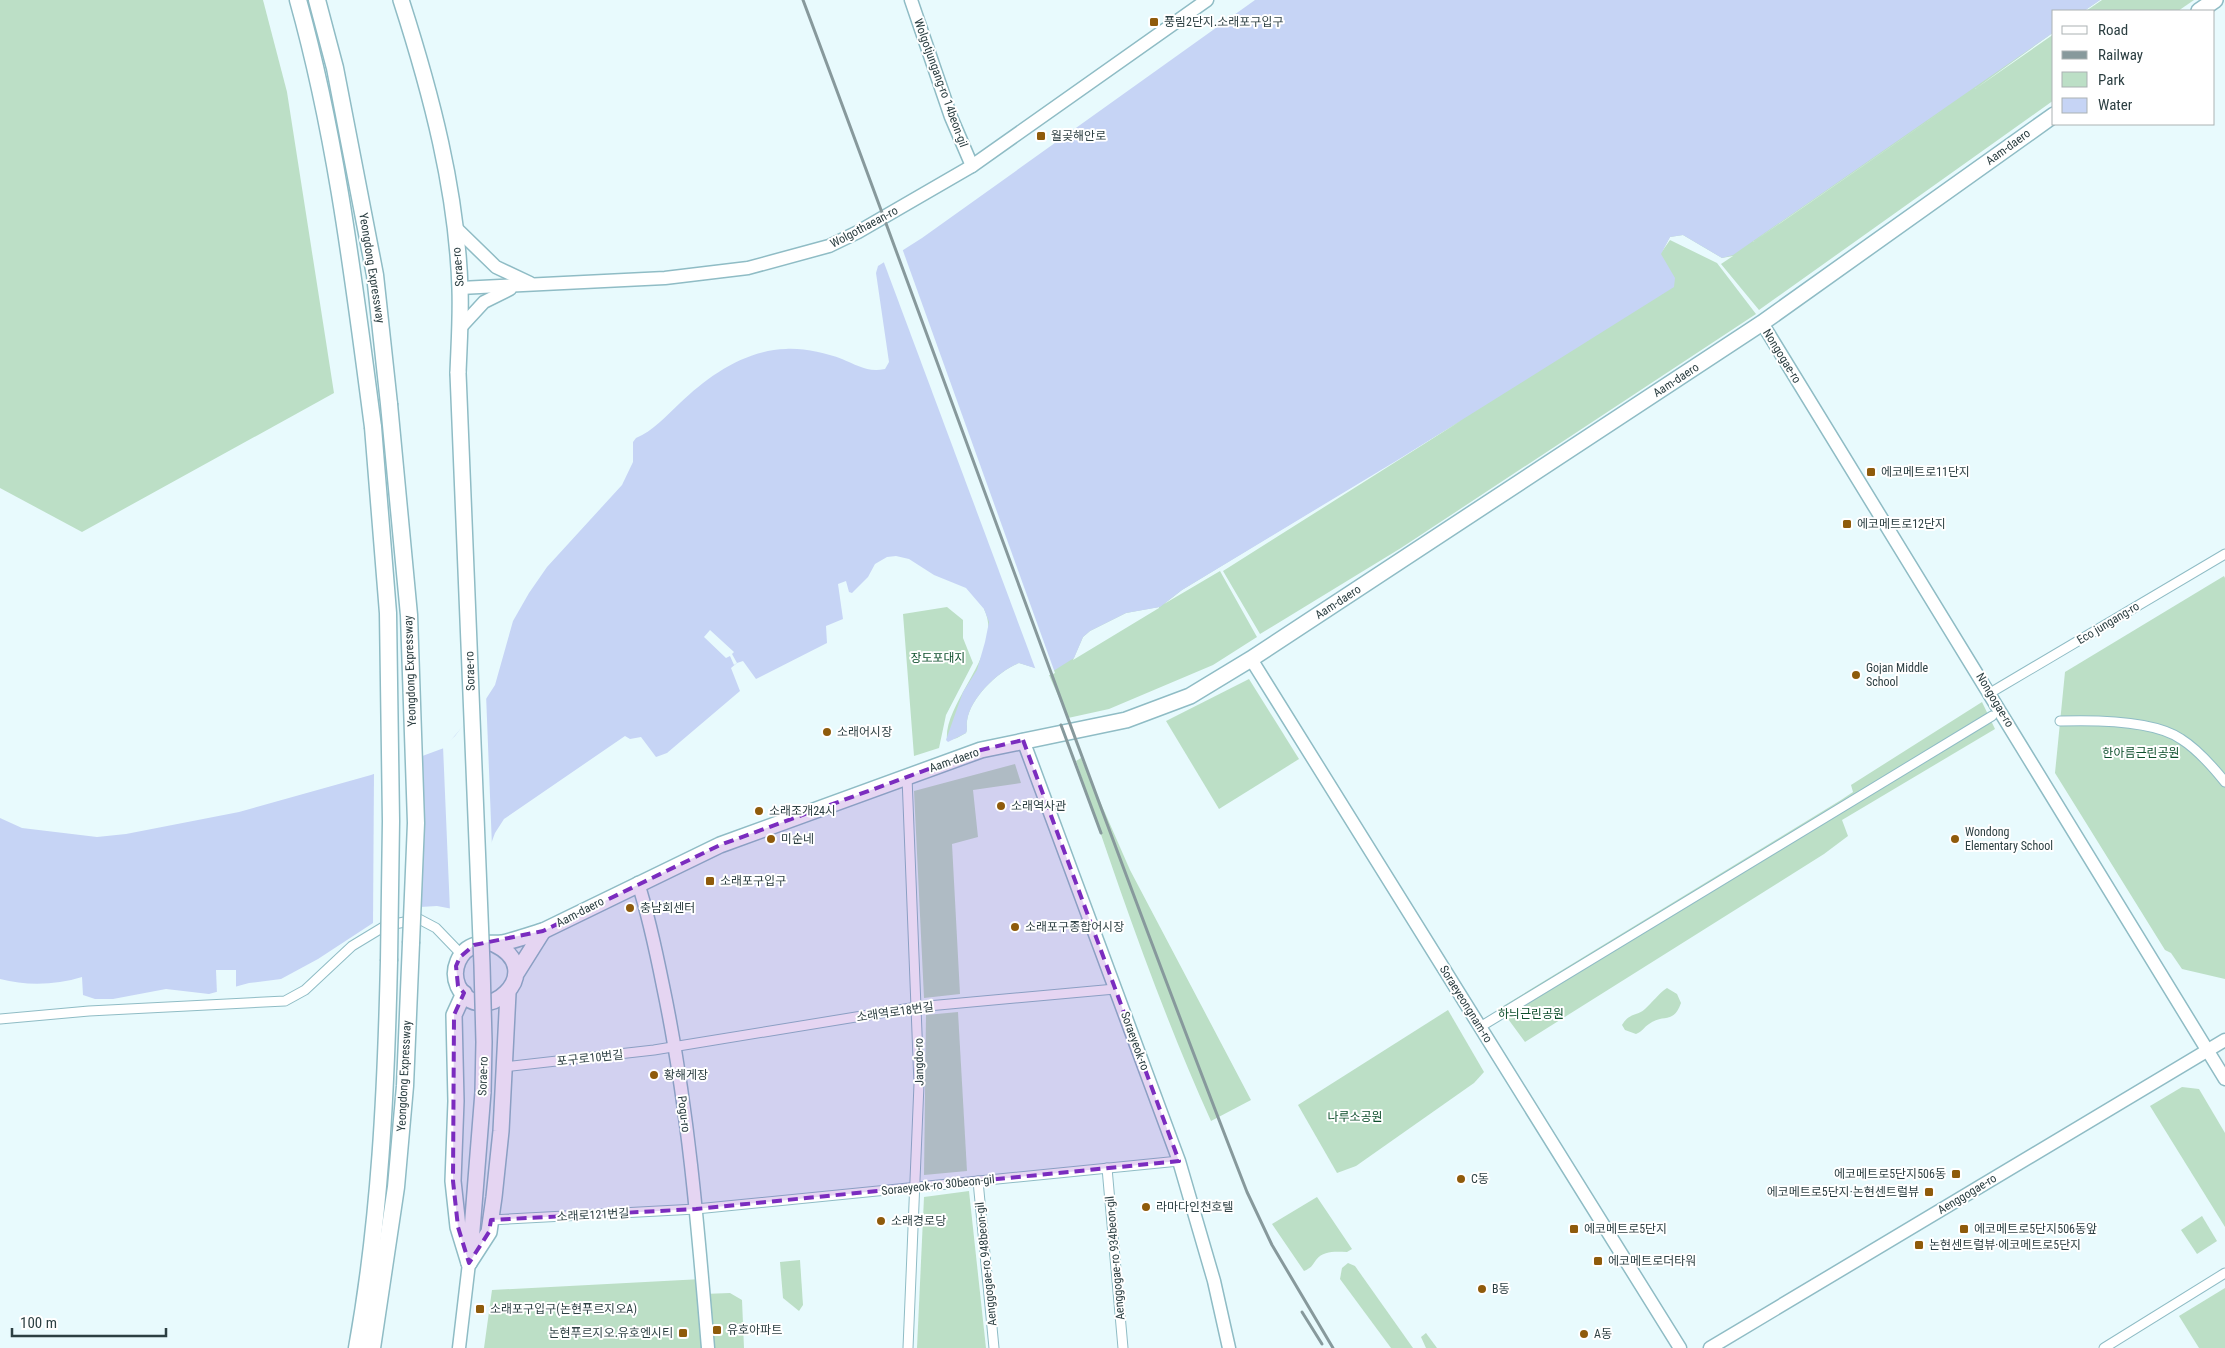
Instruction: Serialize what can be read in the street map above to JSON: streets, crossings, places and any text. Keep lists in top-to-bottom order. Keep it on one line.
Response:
{"streets":{"highway":["Yeongdong Expressway"],"main road":["Aam-daero","Sorae-ro"],"street":["Wolgotjungang-ro 14beon-gil","Wolgothaean-ro","Nongogae-ro","Eco jungang-ro","Soraeyeongnam-ro","소래역로18번길","Soraeyeok-ro","포구로10번길","Jangdo-ro","Pogu-ro","Soraeyeok-ro 30beon-gil","Aenggogae-ro","소래로121번길","Aenggogae-ro 934beon-gil","Aenggogae-ro 948beon-gil"]},"crossings":[["Wolgotjungang-ro 14beon-gil","Wolgothaean-ro"],["Aam-daero","Nongogae-ro"],["Aam-daero","Soraeyeongnam-ro"],["Aam-daero","Soraeyeok-ro"],["Aam-daero","Jangdo-ro"],["Aam-daero","Pogu-ro"],["Wolgothaean-ro","Sorae-ro"],["Nongogae-ro","Eco jungang-ro"],["Nongogae-ro","Aenggogae-ro"],["소래역로18번길","Soraeyeok-ro"],["소래역로18번길","포구로10번길"],["소래역로18번길","Jangdo-ro"],["소래역로18번길","Pogu-ro"],["Soraeyeok-ro","Soraeyeok-ro 30beon-gil"],["포구로10번길","Pogu-ro"],["Jangdo-ro","Soraeyeok-ro 30beon-gil"],["Pogu-ro","Soraeyeok-ro 30beon-gil"],["Pogu-ro","소래로121번길"],["Soraeyeok-ro 30beon-gil","소래로121번길"],["Soraeyeok-ro 30beon-gil","Aenggogae-ro 934beon-gil"],["Soraeyeok-ro 30beon-gil","Aenggogae-ro 948beon-gil"]],"parks":["장도포대지","한아름근린공원","하늬근린공원","나루소공원"],"places":{"transit":["풍림2단지.소래포구입구","월곶해안로","에코메트로11단지","에코메트로12단지","소래포구입구","에코메트로5단지506동","에코메트로5단지·논현센트럴뷰","에코메트로5단지","에코메트로5단지506동앞","논현센트럴뷰·에코메트로5단지","에코메트로더타워","소래포구입구(논현푸르지오A)","유호아파트","논현푸르지오.유호엔시티"],"other":["Gojan Middle School","소래어시장","소래역사관","소래조개24시","미순네","Wondong Elementary School","충남회센터","소래포구종합어시장","황해게장","C동","라마다인천호텔","소래경로당","B동","A동"]},"legend":["Road","Railway","Park","Water"],"scale_bar":"100 m"}
